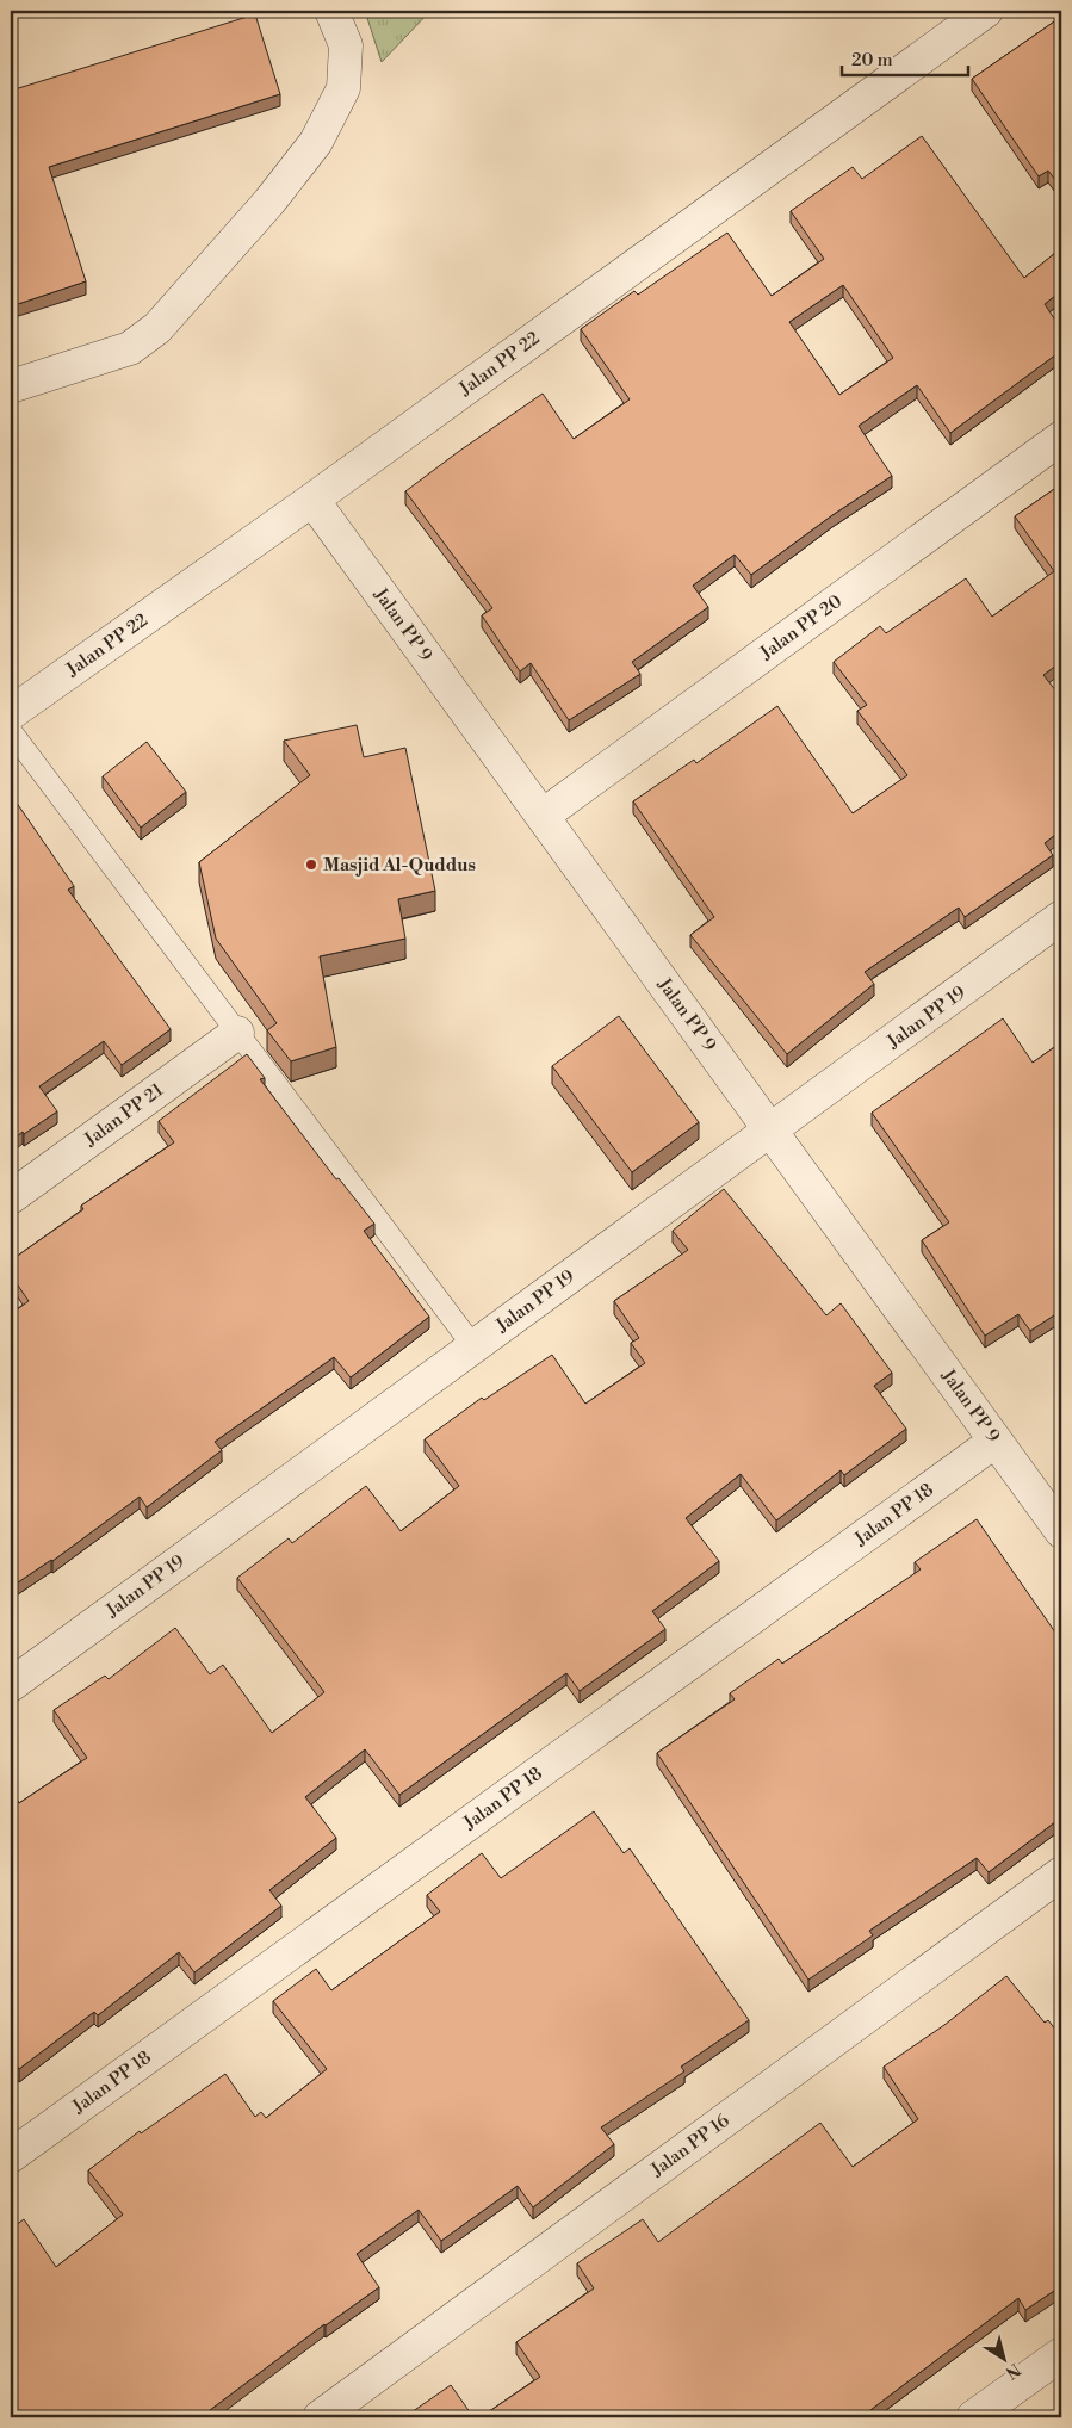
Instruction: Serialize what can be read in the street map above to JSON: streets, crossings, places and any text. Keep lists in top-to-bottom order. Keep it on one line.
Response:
{"streets":{"street":["Jalan PP 22","Jalan PP 9","Jalan PP 20","Jalan PP 19","Jalan PP 21","Jalan PP 18","Jalan PP 16"]},"crossings":[["Jalan PP 22","Jalan PP 9"],["Jalan PP 9","Jalan PP 20"],["Jalan PP 9","Jalan PP 19"],["Jalan PP 9","Jalan PP 18"]],"places":["Masjid Al-Quddus"],"scale_bar":"20 m","north":"bottom right"}
